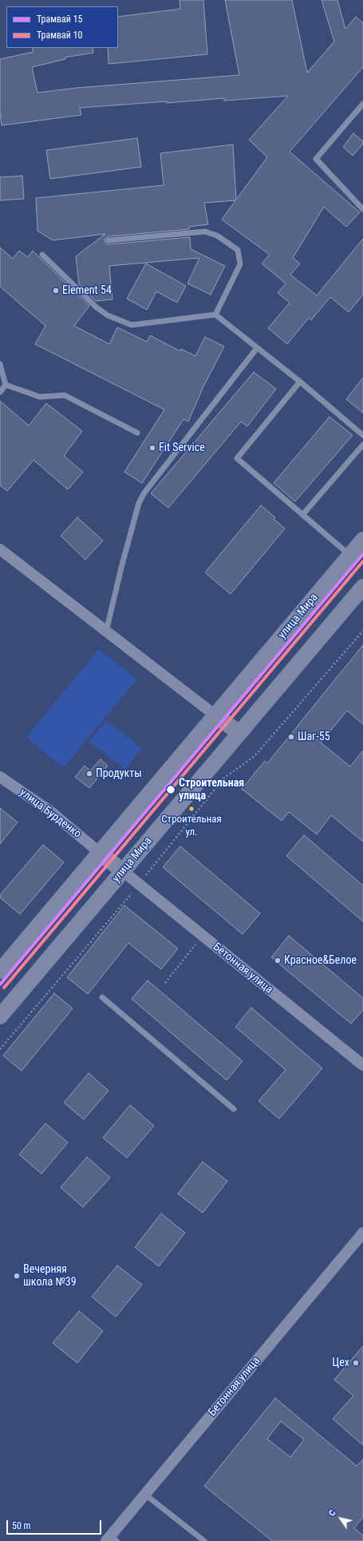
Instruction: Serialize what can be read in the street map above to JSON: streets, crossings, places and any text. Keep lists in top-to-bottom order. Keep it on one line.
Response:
{"streets":{"street":["улица Мира","улица Бурденко","Бетонная улица"]},"crossings":[["улица Мира","улица Бурденко"],["улица Мира","Бетонная улица"]],"places":["Element 54","Fit Service","Шаг-55","Продукты","Строительная улица","Строительная ул.","Красное&Белое","Вечерняя школа №39","Цех"],"lines":["tram line 15","tram line 10"],"legend":["Трамвай 15","Трамвай 10"],"scale_bar":"50 m","north":"top left"}
